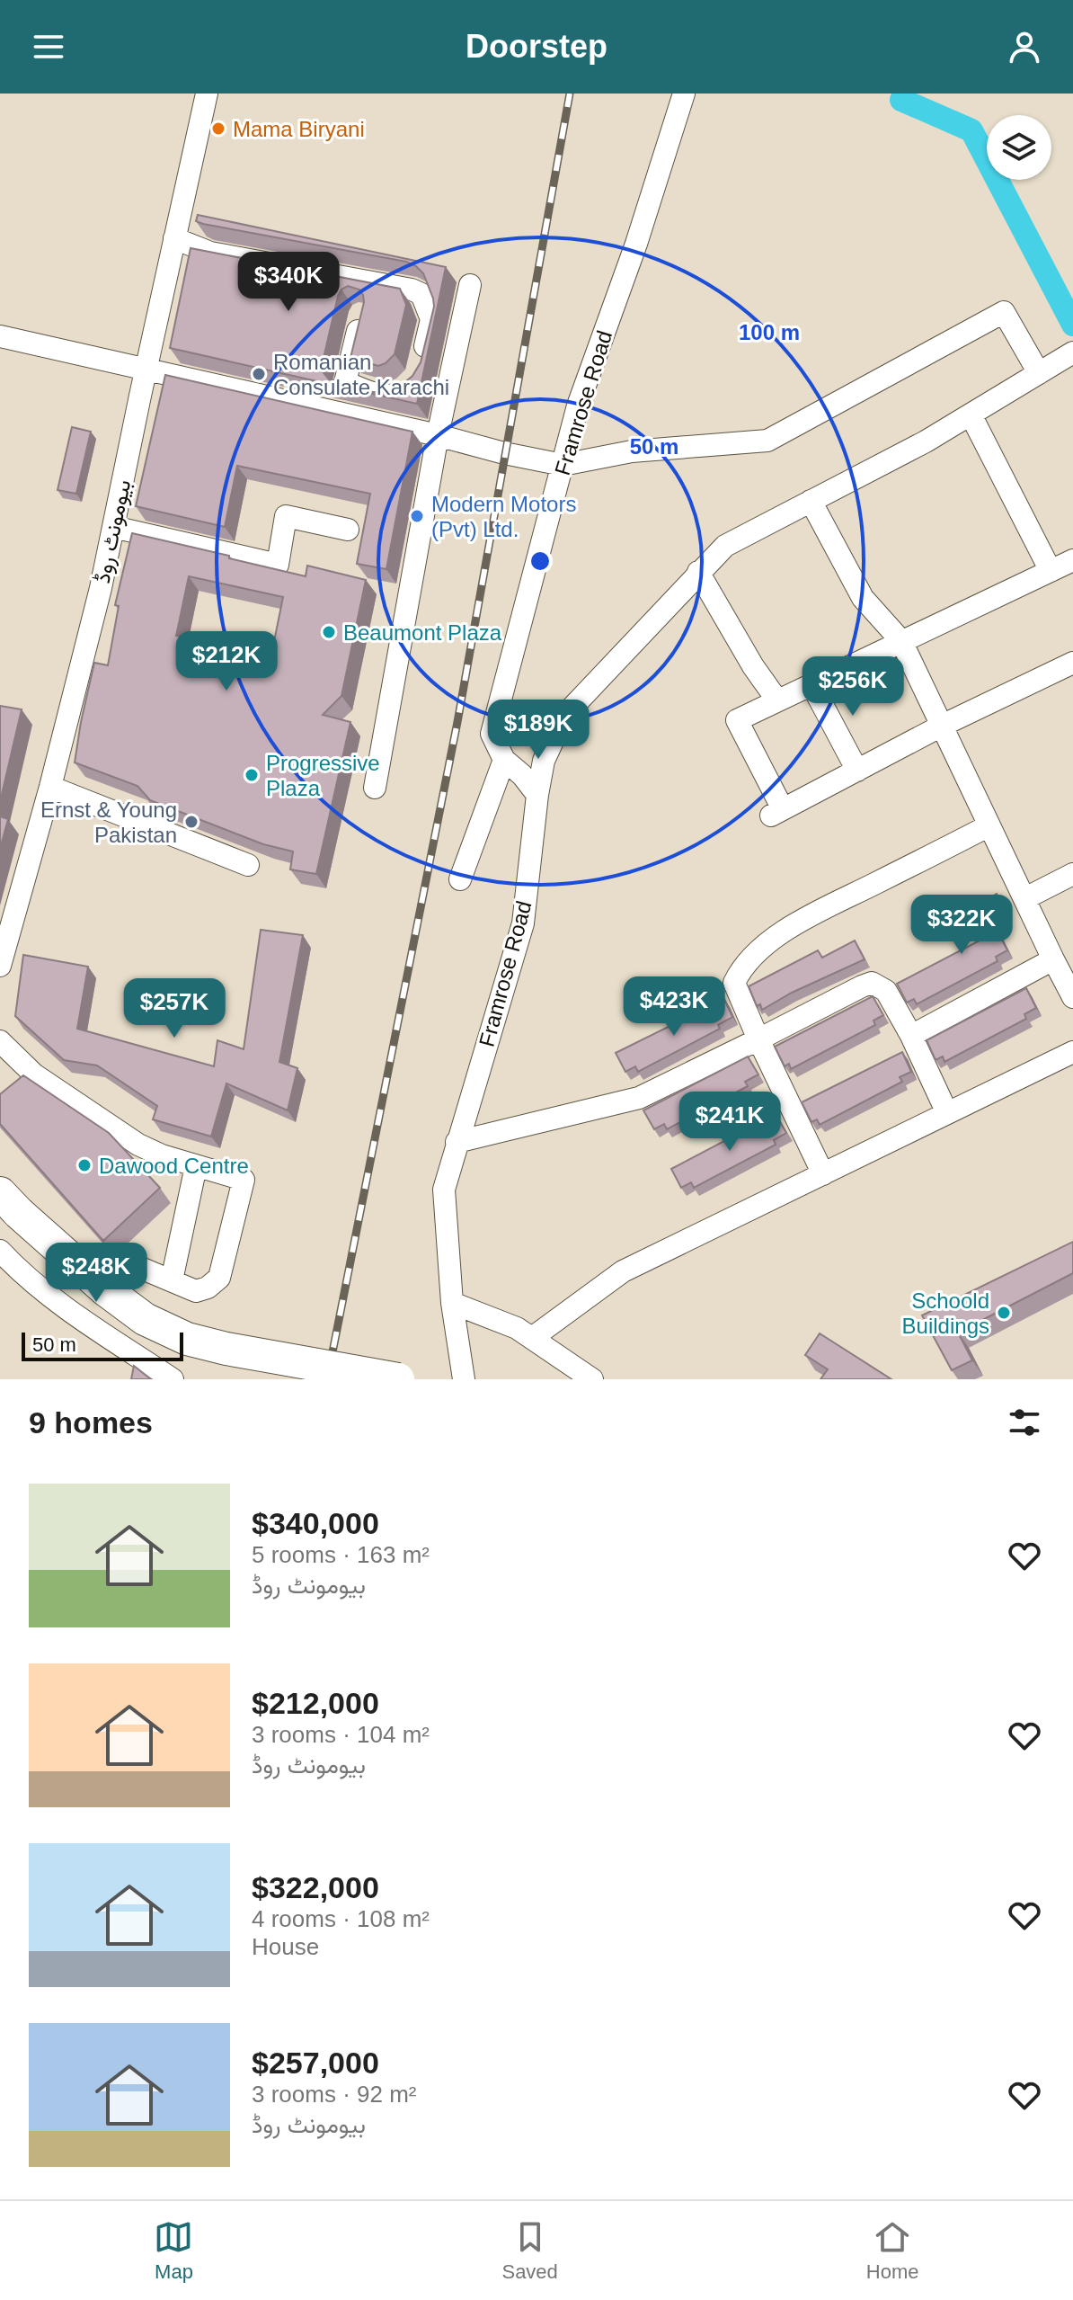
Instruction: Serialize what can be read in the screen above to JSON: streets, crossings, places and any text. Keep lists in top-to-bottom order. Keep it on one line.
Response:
{"streets":{"street":["Framrose Road","بیومونٹ روڈ"]},"places":["Mama Biryani","Romanian Consulate Karachi","Modern Motors (Pvt) Ltd.","Beaumont Plaza","Progressive Plaza","Ernst & Young Pakistan","Dawood Centre","Schoold Buildings"],"scale_bar":"50 m","page":{"header":"Doorstep","price":["$340K","$212K","$256K","$189K","$322K","$423K","$257K","$241K","$248K"],"scale":"50 m","heading":"9 homes","list":[{"name":"$340,000","note":"5 rooms · 163 m² · بیومونٹ روڈ"},{"name":"$212,000","note":"3 rooms · 104 m² · بیومونٹ روڈ"},{"name":"$322,000","note":"4 rooms · 108 m² · House"},{"name":"$257,000","note":"3 rooms · 92 m² · بیومونٹ روڈ"}],"tabs":["Map","Saved","Home"]},"rings":["100 m","50 m"]}
